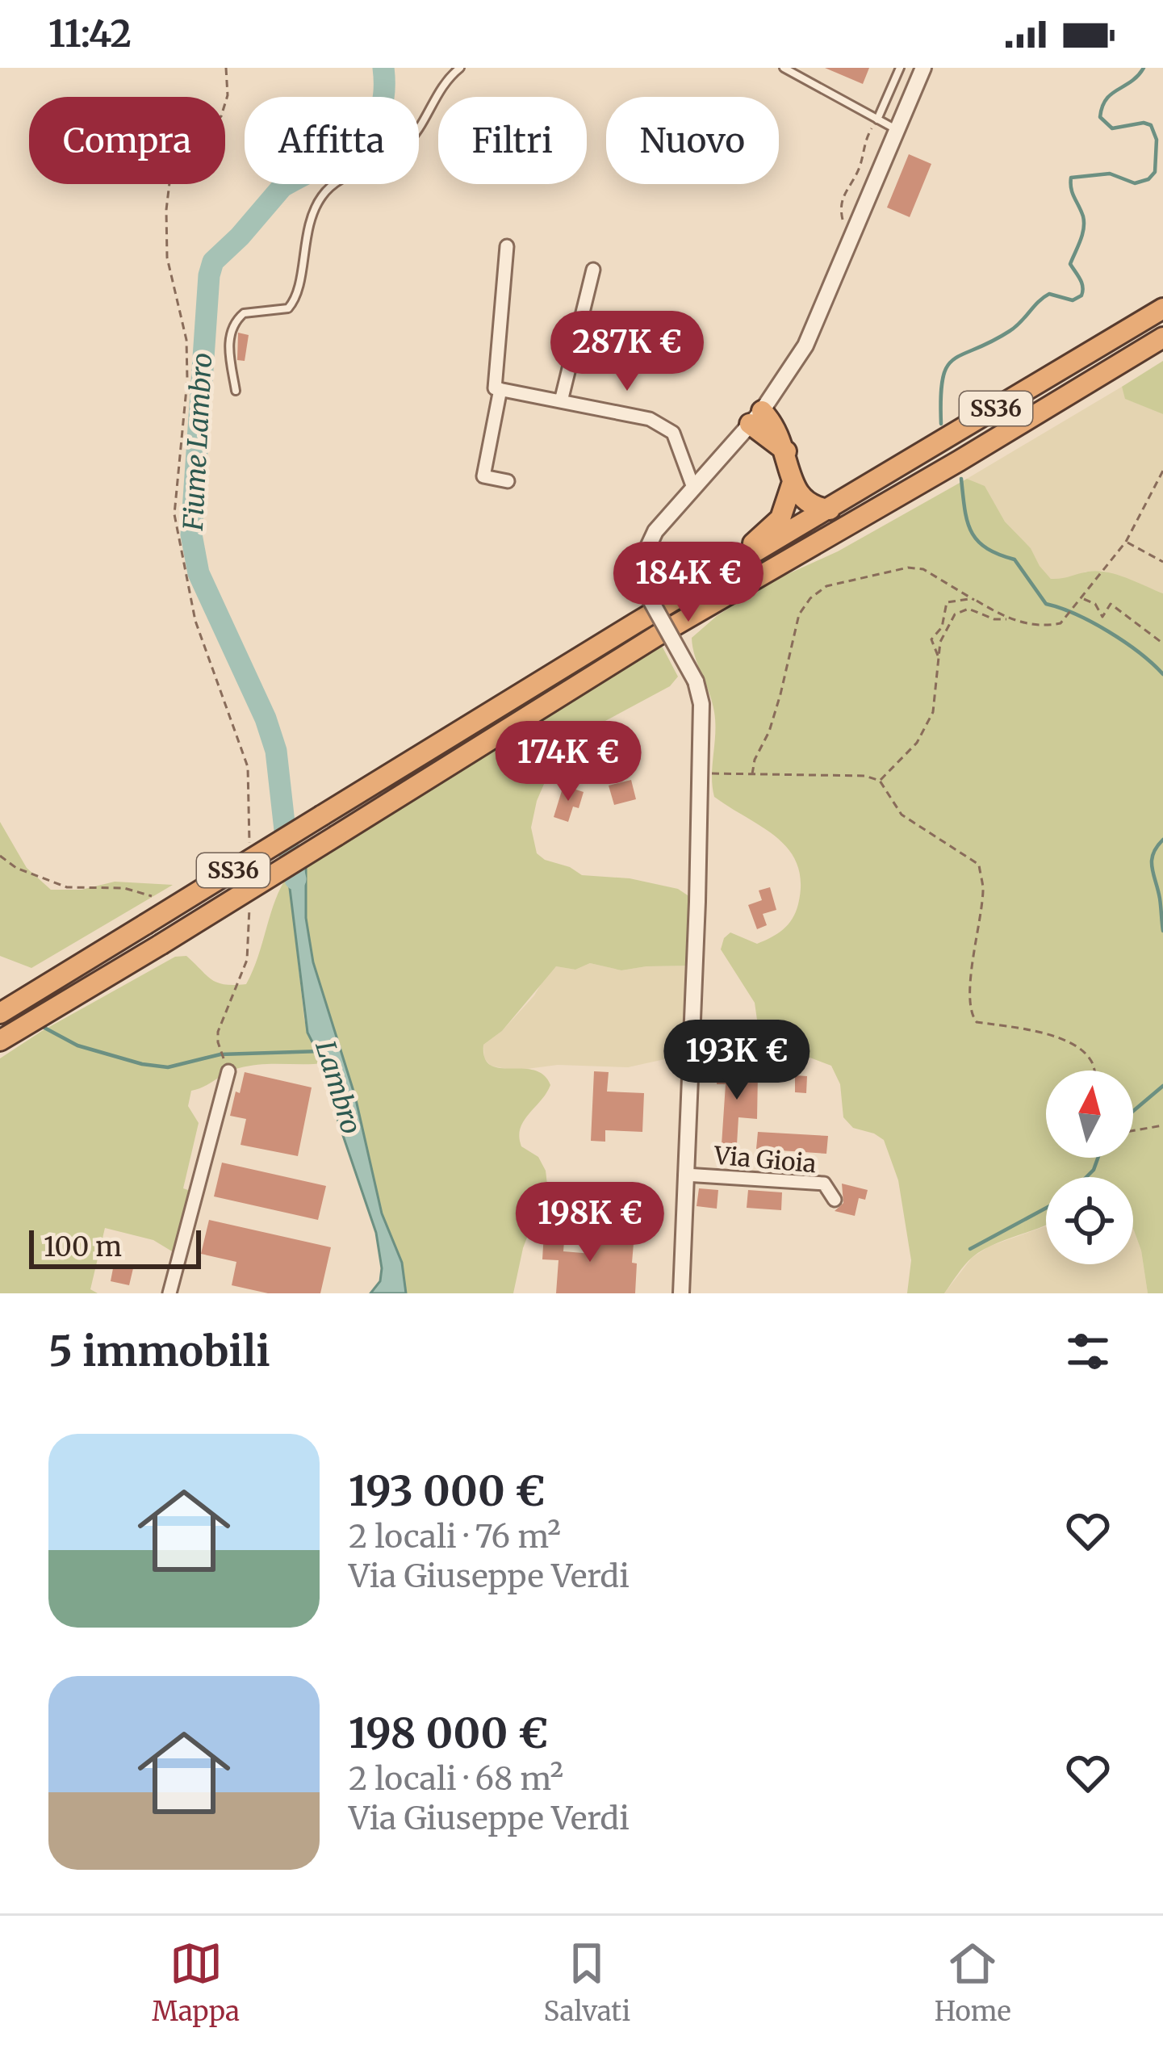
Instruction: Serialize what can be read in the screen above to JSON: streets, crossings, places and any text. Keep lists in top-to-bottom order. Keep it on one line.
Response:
{"streets":{"highway":["SS36"],"street":["Via Gioia"]},"water":["Fiume Lambro","Lambro"],"scale_bar":"100 m","north":"top","page":{"status":"11:42","chip":["Compra","Affitta","Filtri","Nuovo"],"price":["287K €","184K €","174K €","193K €","198K €"],"scale":"100 m","heading":"5 immobili","list":[{"name":"193 000 €","note":"2 locali · 76 m² · Via Giuseppe Verdi"},{"name":"198 000 €","note":"2 locali · 68 m² · Via Giuseppe Verdi"}],"tabs":["Mappa","Salvati","Home"]}}
